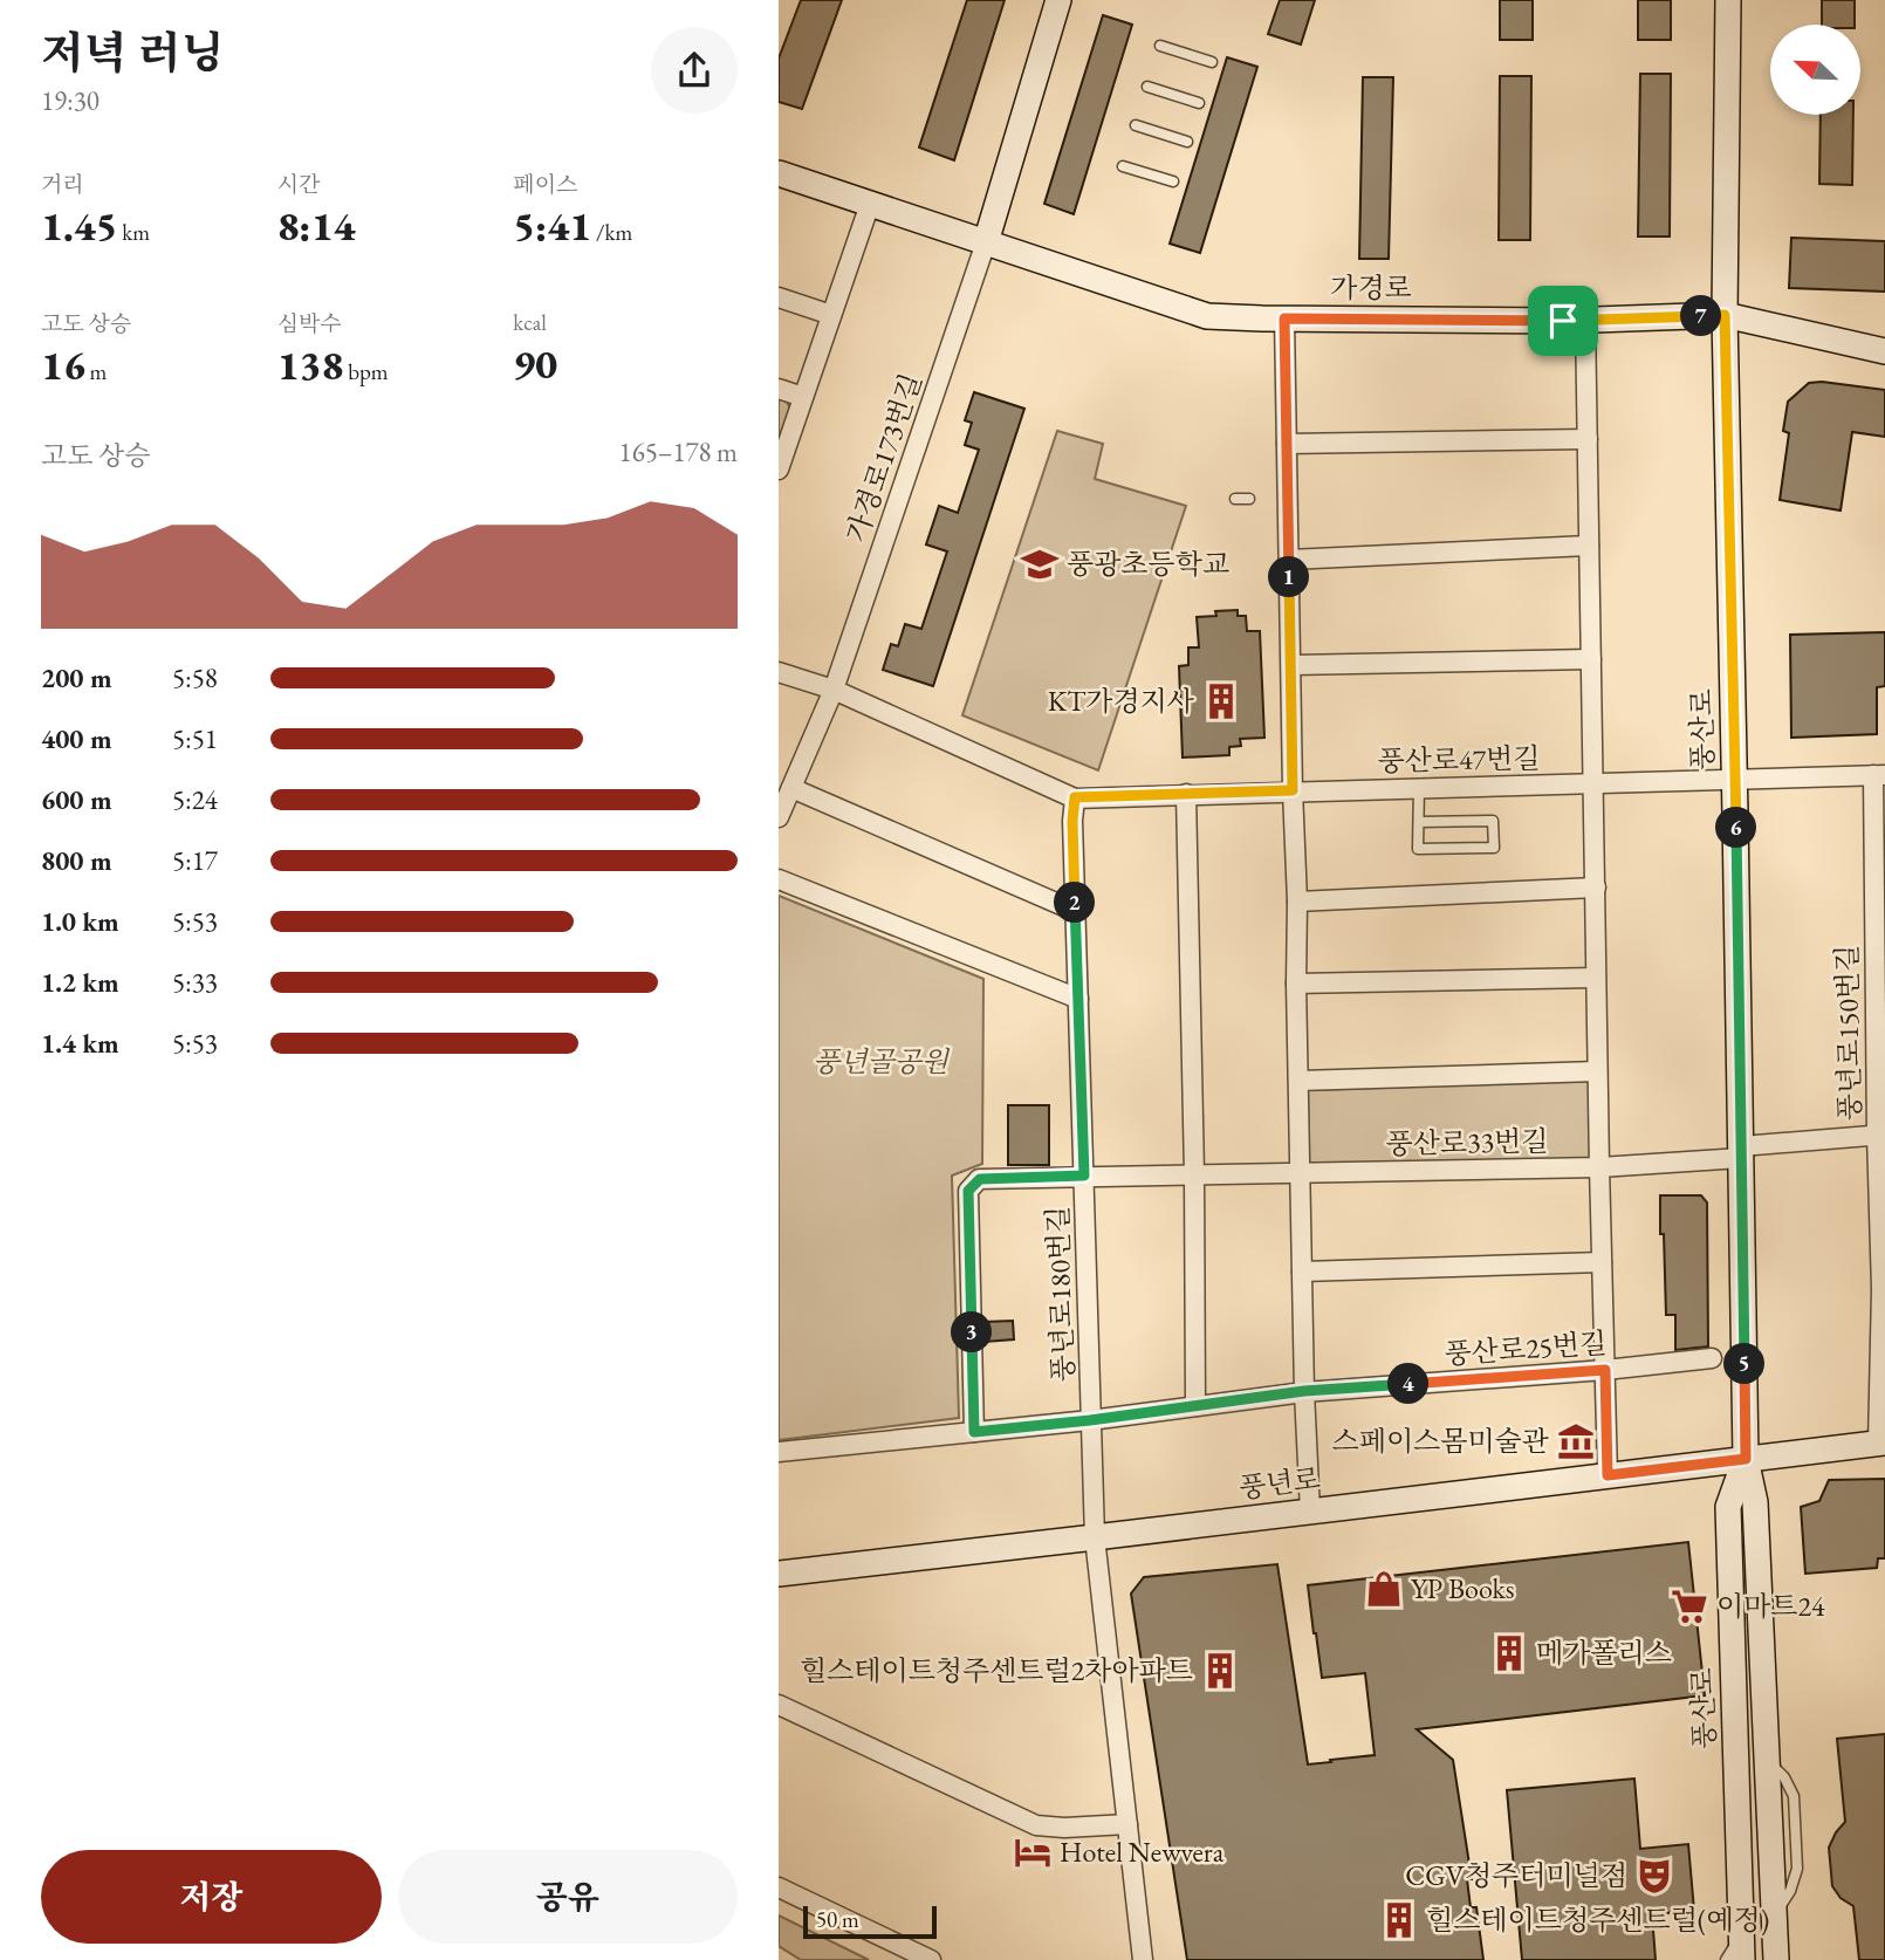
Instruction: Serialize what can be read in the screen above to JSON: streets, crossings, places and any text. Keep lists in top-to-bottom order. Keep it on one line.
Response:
{"streets":{"street":["가경로","가경로173번길","풍산로","풍산로47번길","풍년로150번길","풍산로33번길","풍년로180번길","풍산로25번길","풍년로"]},"crossings":[["가경로","가경로173번길"],["가경로","풍산로"],["가경로173번길","풍산로47번길"],["풍산로","풍산로47번길"],["풍산로","풍산로33번길"],["풍산로","풍년로"],["풍산로47번길","풍년로150번길"],["풍산로47번길","풍년로180번길"],["풍년로150번길","풍산로33번길"],["풍년로150번길","풍년로"],["풍산로33번길","풍년로180번길"],["풍년로180번길","풍산로25번길"],["풍년로180번길","풍년로"]],"parks":["풍년골공원"],"places":{"school or university":["풍광초등학교"],"building":["KT가경지사","메가폴리스","힐스테이트청주센트럴2차아파트","힐스테이트청주센트럴(예정)"],"museum":["스페이스몸미술관"],"shop":["YP Books"],"supermarket":["이마트24"],"hotel":["Hotel Newvera"],"theatre":["CGV청주터미널점"]},"scale_bar":"50 m","north":"top left","page":{"heading":["저녁 러닝","19:30"],"stats":[["거리","1.45 km"],["시간","8:14"],["페이스","5:41 /km"],["고도 상승","16 m"],["심박수","138 bpm"],["kcal","90"]],"pins":["7","1","6","2","3","5","4"],"chart":["고도 상승","165–178 m"],"list":[{"name":"200 m","note":"5:58"},{"name":"400 m","note":"5:51"},{"name":"600 m","note":"5:24"},{"name":"800 m","note":"5:17"},{"name":"1.0 km","note":"5:53"},{"name":"1.2 km","note":"5:33"},{"name":"1.4 km","note":"5:53"}],"buttons":["저장","공유"],"scale":"50 m"}}
